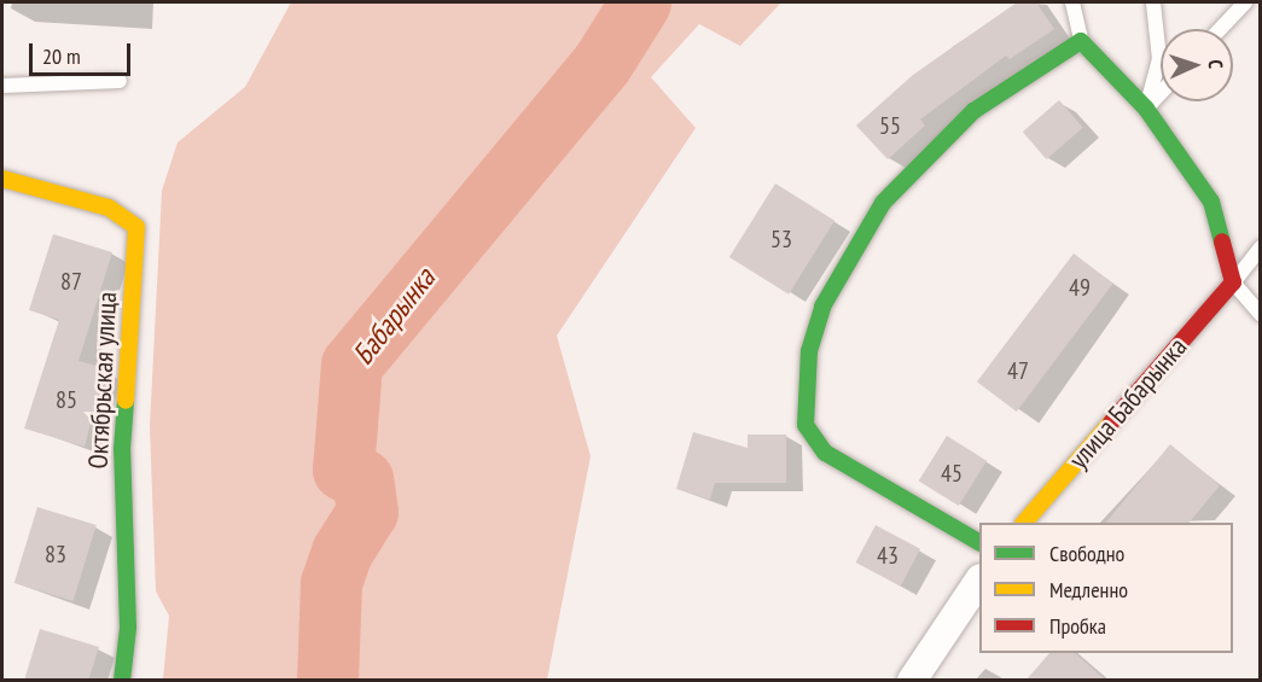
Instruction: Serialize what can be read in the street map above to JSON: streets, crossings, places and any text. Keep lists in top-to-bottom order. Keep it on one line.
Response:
{"streets":{"street":["Октябрьская улица","улица Бабарынка"]},"water":["Бабарынка"],"house_numbers":["55","53","87","49","47","85","45","83","43"],"legend":["Свободно","Медленно","Пробка"],"scale_bar":"20 m","north":"right"}
